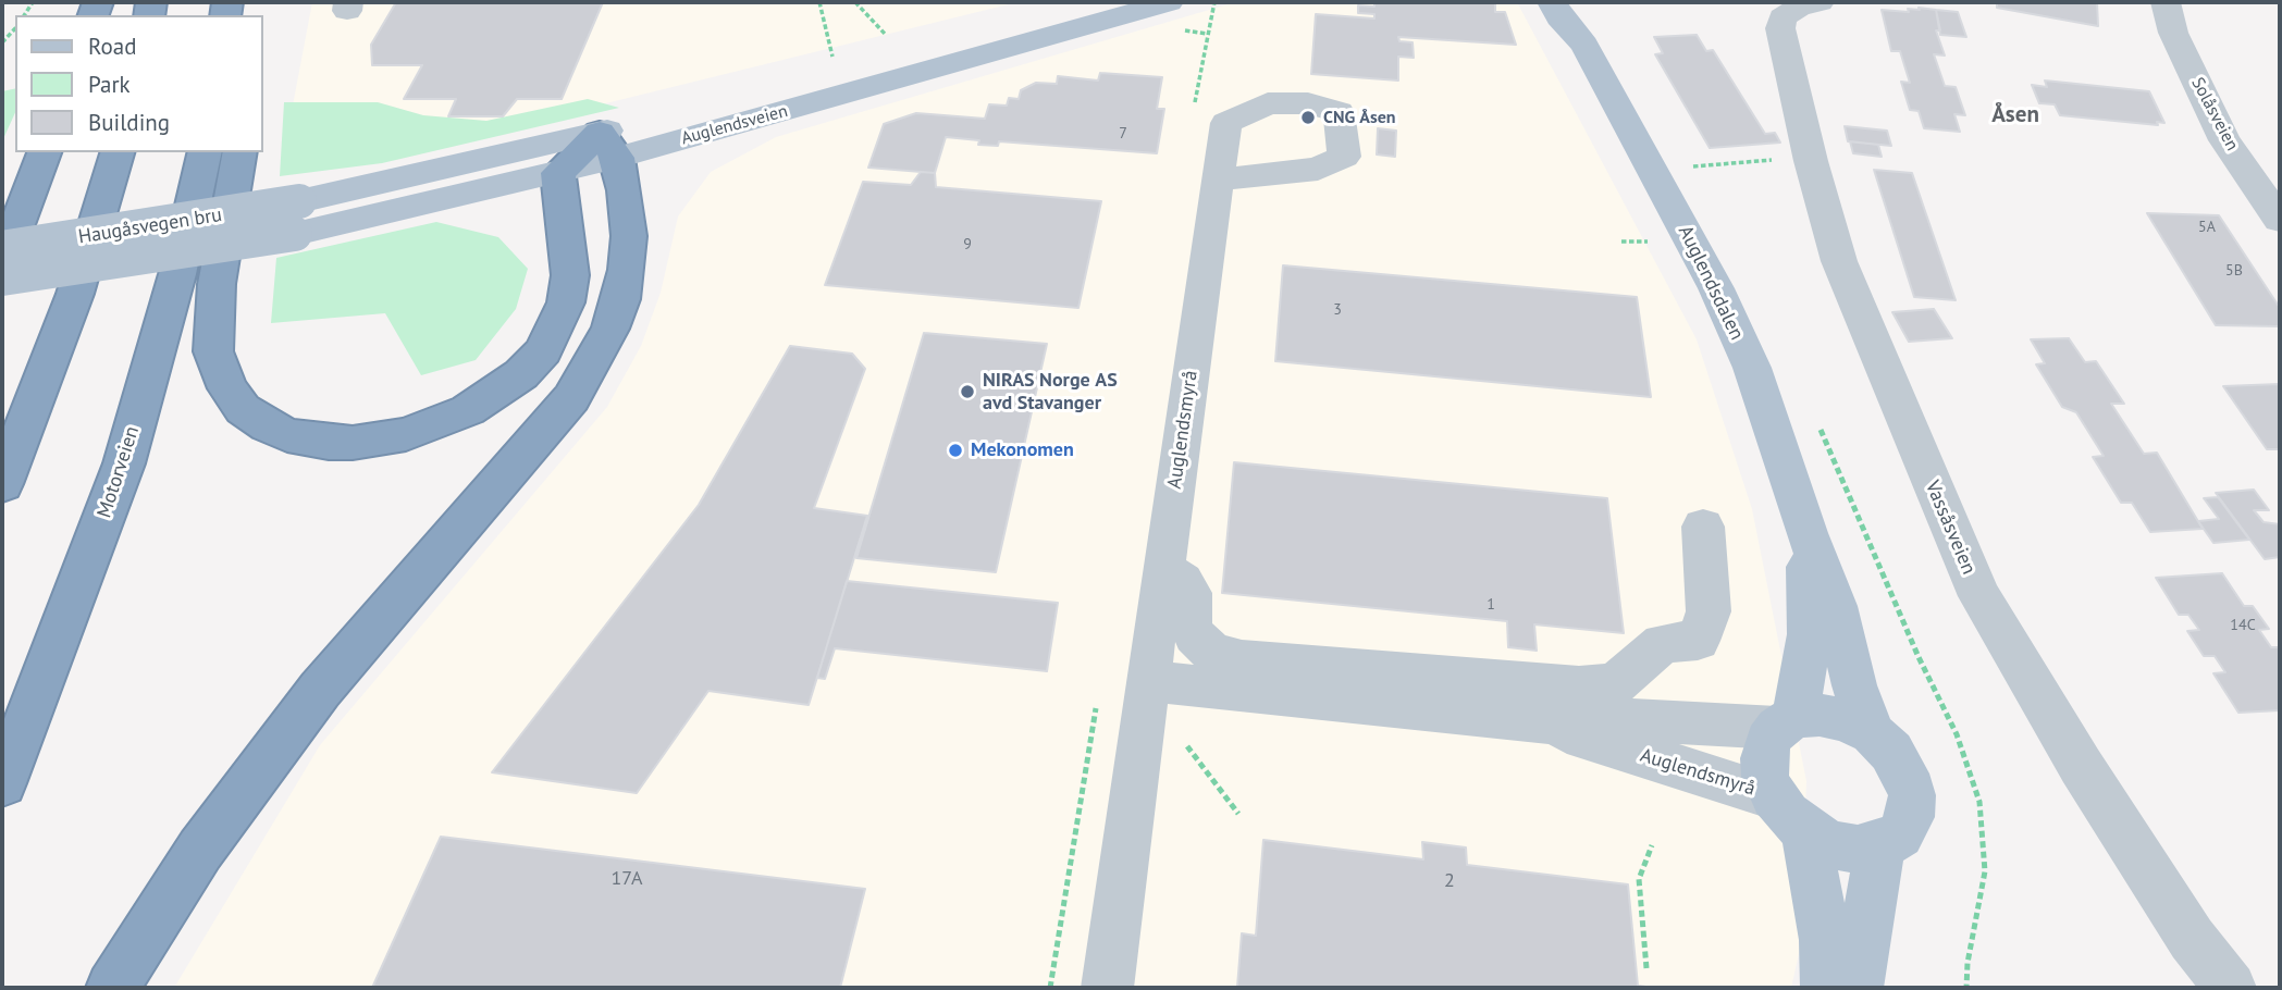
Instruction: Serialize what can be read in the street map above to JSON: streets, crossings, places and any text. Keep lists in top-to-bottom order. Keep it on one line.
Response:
{"streets":{"highway":["Motorveien"],"main road":["Auglendsveien","Haugåsvegen bru","Auglendsdalen"],"street":["Solåsveien","Auglendsmyrå","Vassåsveien"]},"crossings":[["Auglendsveien","Haugåsvegen bru"],["Auglendsdalen","Auglendsmyrå"]],"districts":["Åsen"],"places":["CNG Åsen","NIRAS Norge AS avd Stavanger","Mekonomen"],"house_numbers":["7","5A","9","5B","3","1","14C","17A","2"],"legend":["Road","Park","Building"]}
